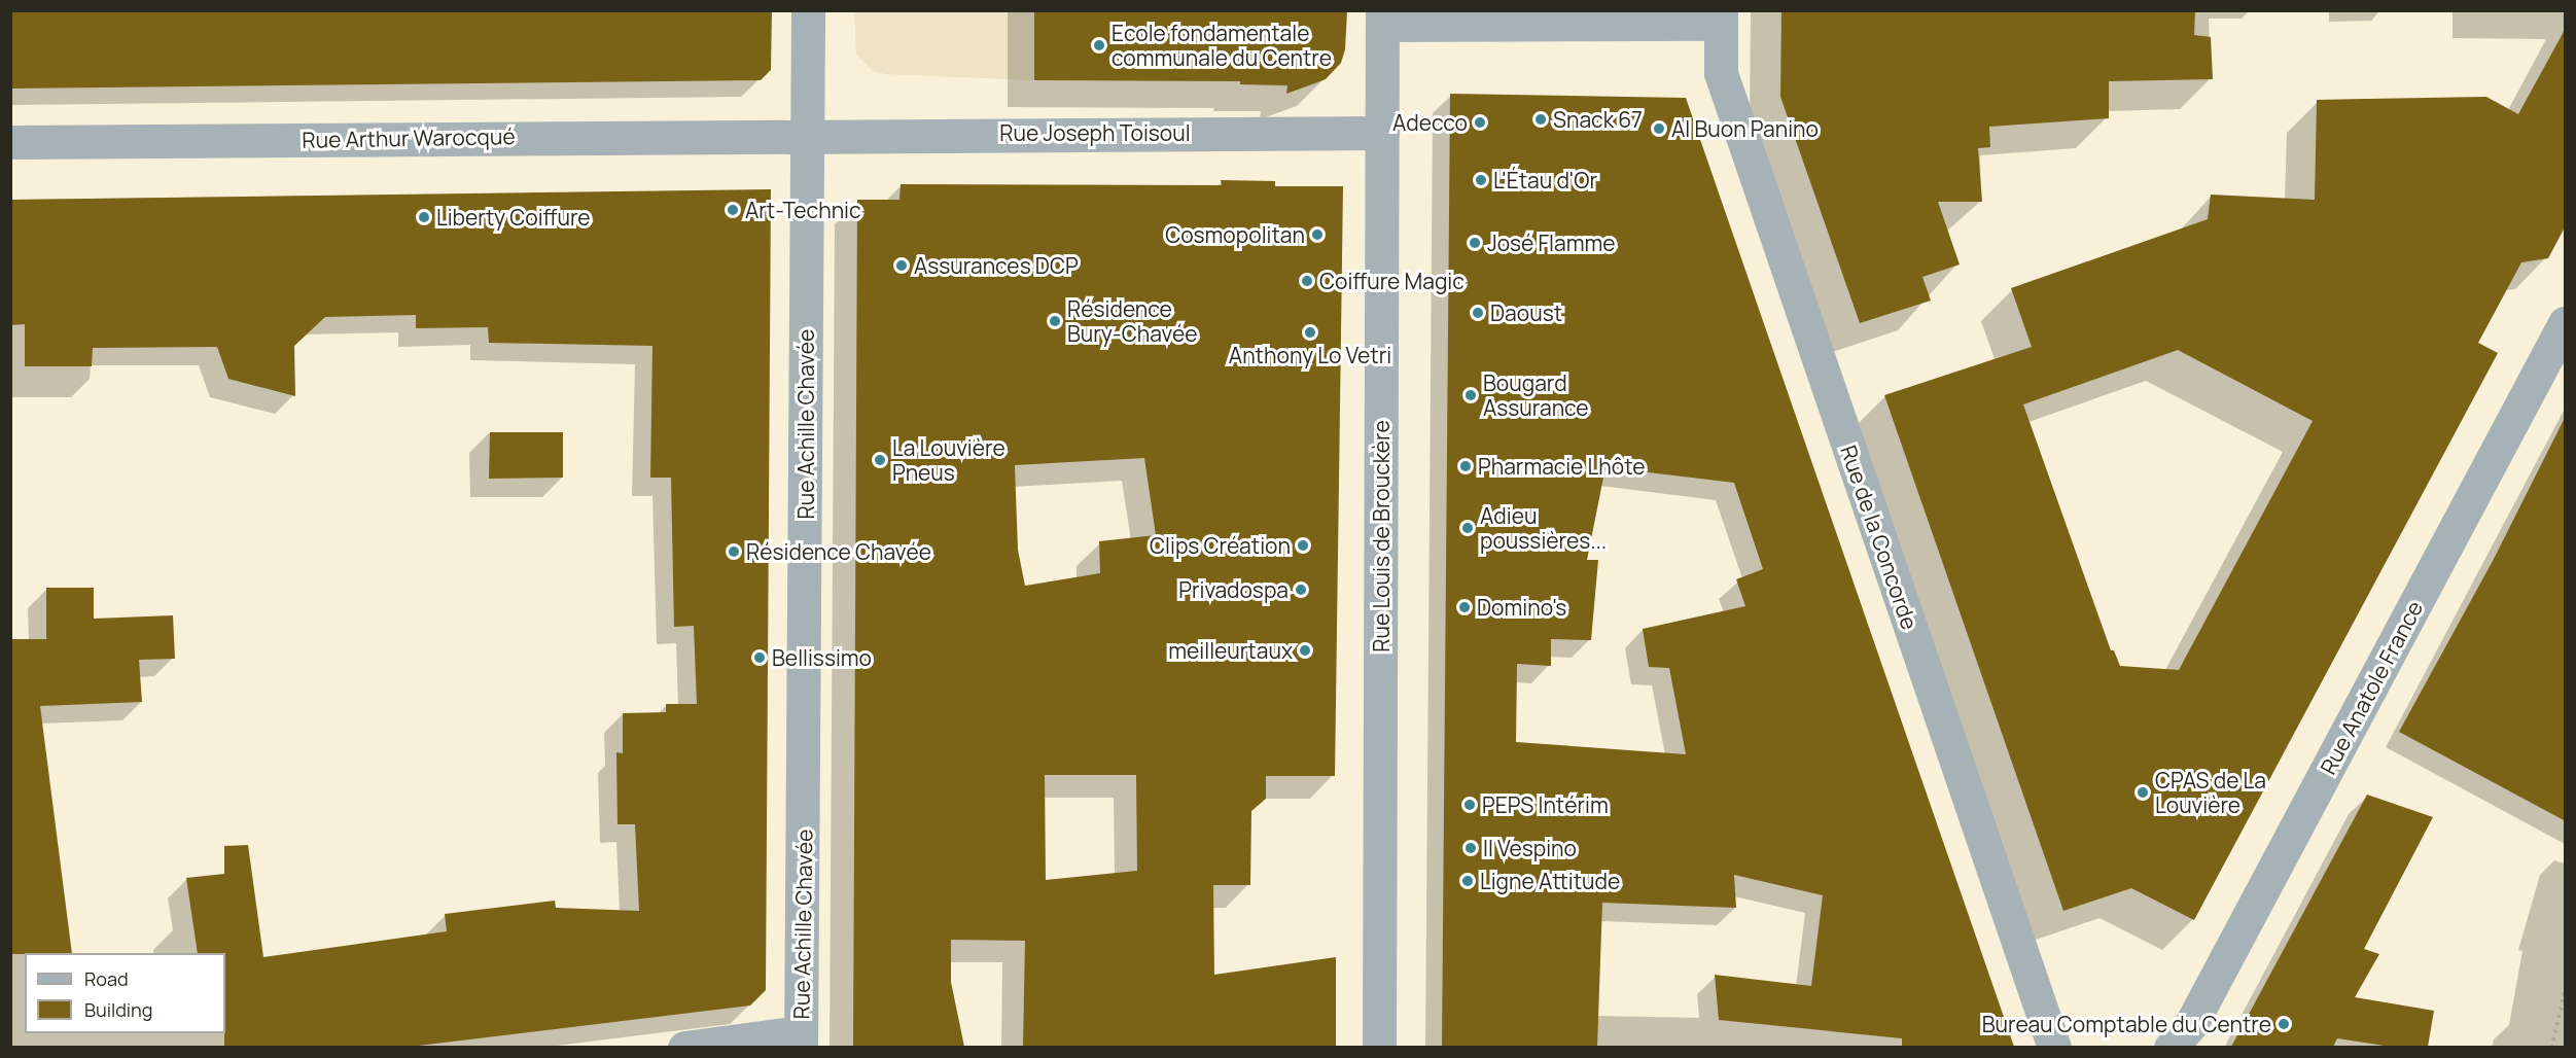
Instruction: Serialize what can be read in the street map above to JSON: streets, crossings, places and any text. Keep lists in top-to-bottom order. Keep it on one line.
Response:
{"streets":{"street":["Rue Joseph Toisoul","Rue Arthur Warocqué","Rue Achille Chavée","Rue Louis de Brouckère","Rue de la Concorde","Rue Anatole France"]},"crossings":[["Rue Joseph Toisoul","Rue Arthur Warocqué"],["Rue Joseph Toisoul","Rue Achille Chavée"],["Rue Joseph Toisoul","Rue Louis de Brouckère"],["Rue Arthur Warocqué","Rue Achille Chavée"]],"places":["Ecole fondamentale communale du Centre","Snack 67","Adecco","Al Buon Panino","L'Étau d'Or","Art-Technic","Liberty Coiffure","Cosmopolitan","José Flamme","Assurances DCP","Coiffure Magic","Daoust","Résidence Bury-Chavée","Anthony Lo Vetri","Bougard Assurance","La Louvière Pneus","Pharmacie Lhôte","Adieu poussières...","Clips Création","Résidence Chavée","Privadospa","Domino's","meilleurtaux","Bellissimo","CPAS de La Louvière","PEPS Intérim","Il Vespino","Ligne Attitude","Bureau Comptable du Centre"],"legend":["Road","Building"]}
